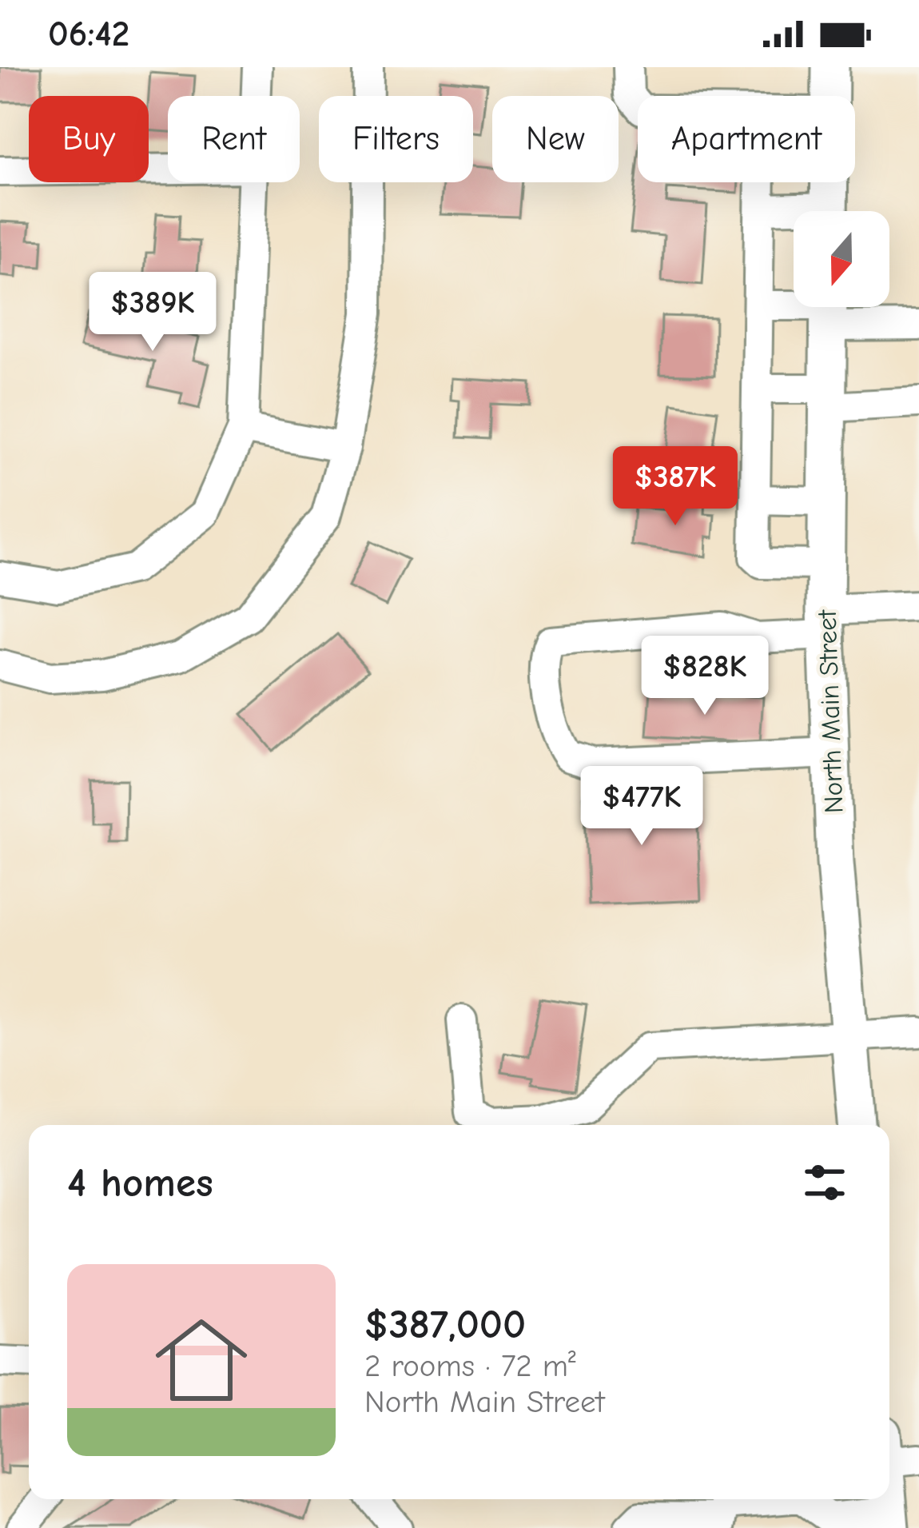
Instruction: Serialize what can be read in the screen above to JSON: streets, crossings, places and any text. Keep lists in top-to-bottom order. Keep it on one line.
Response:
{"streets":{"main road":["North Main Street"]},"north":"bottom","page":{"status":"06:42","chip":["Buy","Rent","Filters","New","Apartment"],"price":["$389K","$387K","$828K","$477K"],"heading":"4 homes","list":[{"name":"$387,000","note":"2 rooms · 72 m² · North Main Street"}]}}
